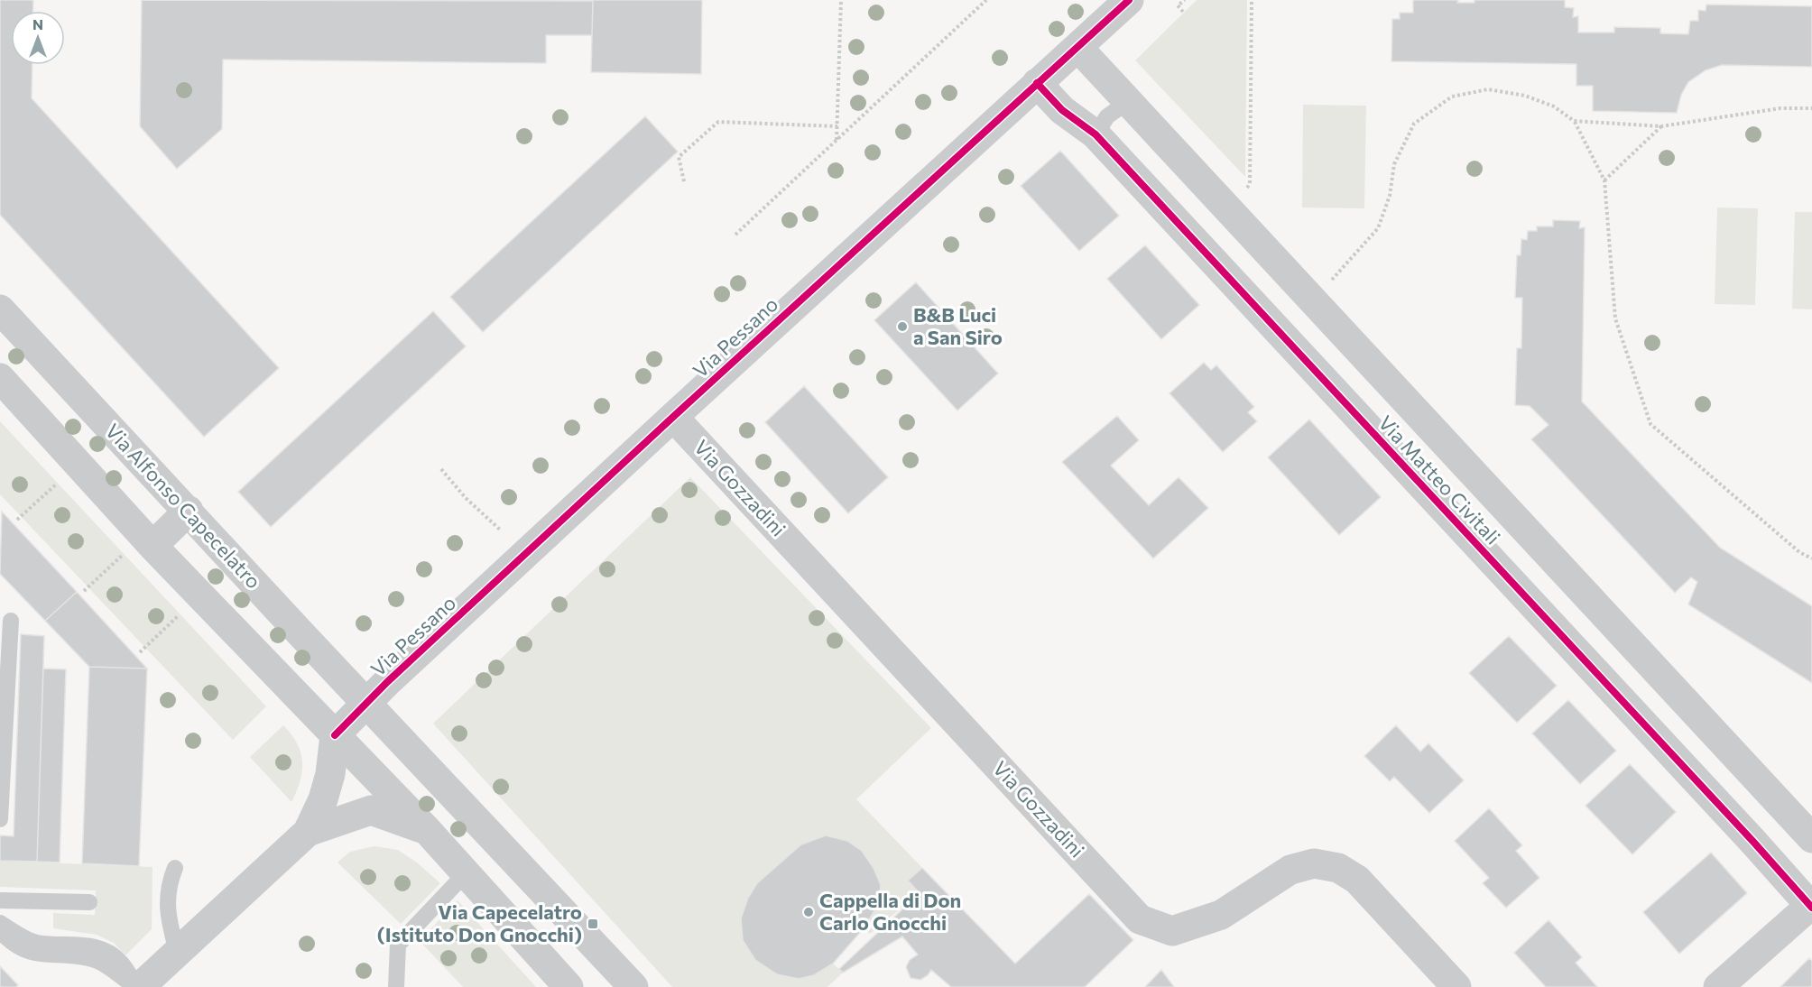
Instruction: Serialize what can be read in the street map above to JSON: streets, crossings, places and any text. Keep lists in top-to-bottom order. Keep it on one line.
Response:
{"streets":{"street":["Via Pessano","Via Matteo Civitali","Via Gozzadini","Via Alfonso Capecelatro"]},"crossings":[["Via Pessano","Via Matteo Civitali"],["Via Pessano","Via Gozzadini"],["Via Pessano","Via Alfonso Capecelatro"]],"places":{"other":["B&B Luci a San Siro","Cappella di Don Carlo Gnocchi"],"transit":["Via Capecelatro (Istituto Don Gnocchi)"]},"north":"top"}
